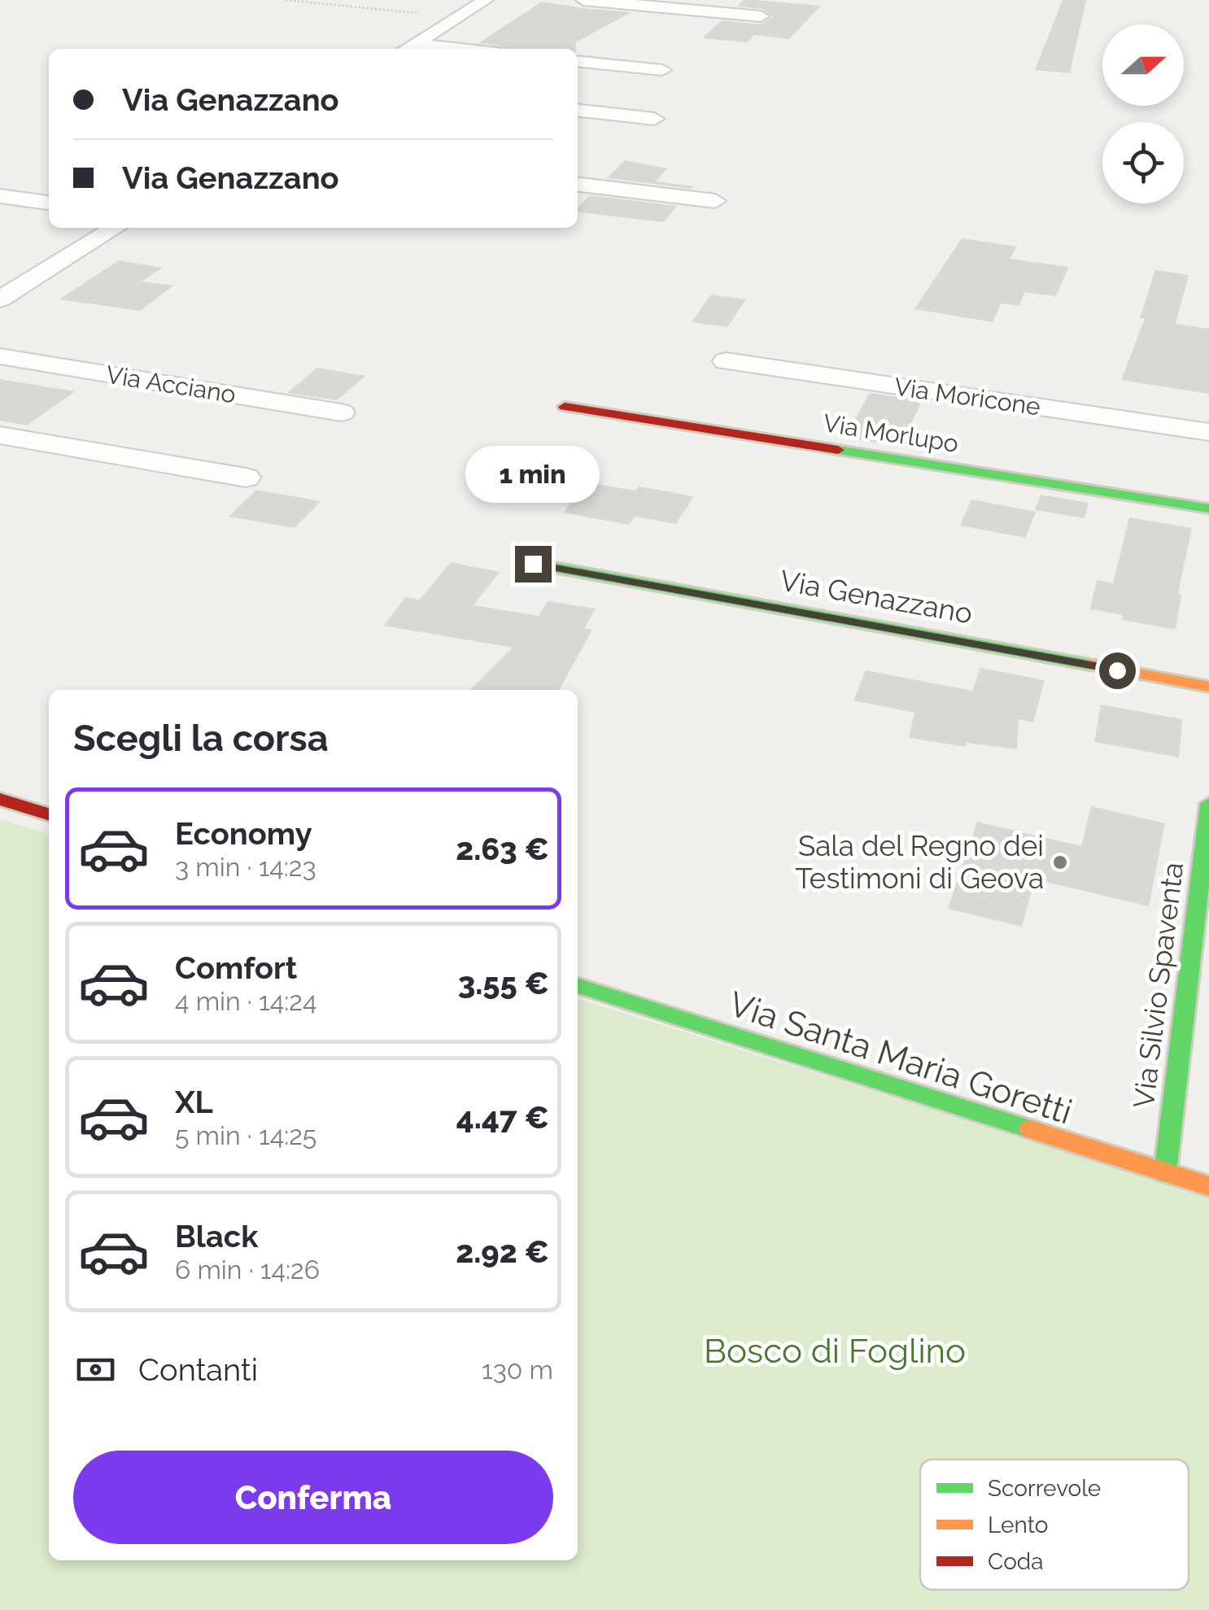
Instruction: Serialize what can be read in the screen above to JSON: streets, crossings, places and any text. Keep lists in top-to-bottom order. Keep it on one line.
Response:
{"streets":{"street":["Via Acciano","Via Moricone","Via Morlupo","Via Genazzano","Via Silvio Spaventa","Via Santa Maria Goretti"]},"crossings":[["Via Silvio Spaventa","Via Santa Maria Goretti"]],"parks":["Bosco di Foglino"],"places":["Sala del Regno dei Testimoni di Geova"],"legend":["Scorrevole","Lento","Coda"],"north":"right","page":{"banner":["Via Genazzano","Via Genazzano"],"bubble":"1 min","heading":"Scegli la corsa","list":[{"name":"Economy","note":"3 min · 14:23","value":"2.63 €"},{"name":"Comfort","note":"4 min · 14:24","value":"3.55 €"},{"name":"XL","note":"5 min · 14:25","value":"4.47 €"},{"name":"Black","note":"6 min · 14:26","value":"2.92 €"}],"pay":["Contanti","130 m"],"buttons":"Conferma"}}
